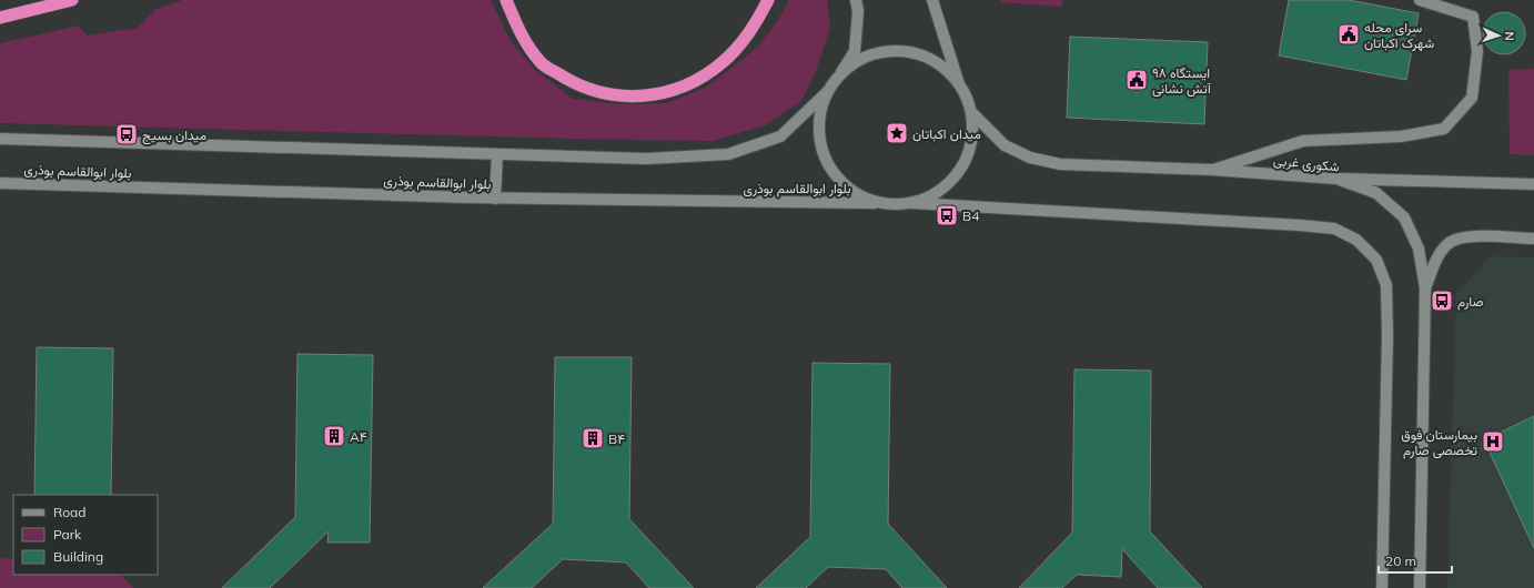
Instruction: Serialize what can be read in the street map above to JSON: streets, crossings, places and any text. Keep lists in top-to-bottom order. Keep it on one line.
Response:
{"streets":{"main road":["شکوری غربی","بلوار ابوالقاسم بوذری"]},"crossings":[["شکوری غربی","بلوار ابوالقاسم بوذری"]],"places":{"public building":["سرای محله شهرک اکباتان","ایستگاه ۹۸ آتش نشانی"],"place":["میدان اکباتان"],"bus stop":["میدان بسیج","B4","صارم"],"building":["A۴","B۴"],"hospital":["بیمارستان فوق تخصصی صارم"]},"legend":["Road","Park","Building"],"scale_bar":"20 m","north":"right"}
